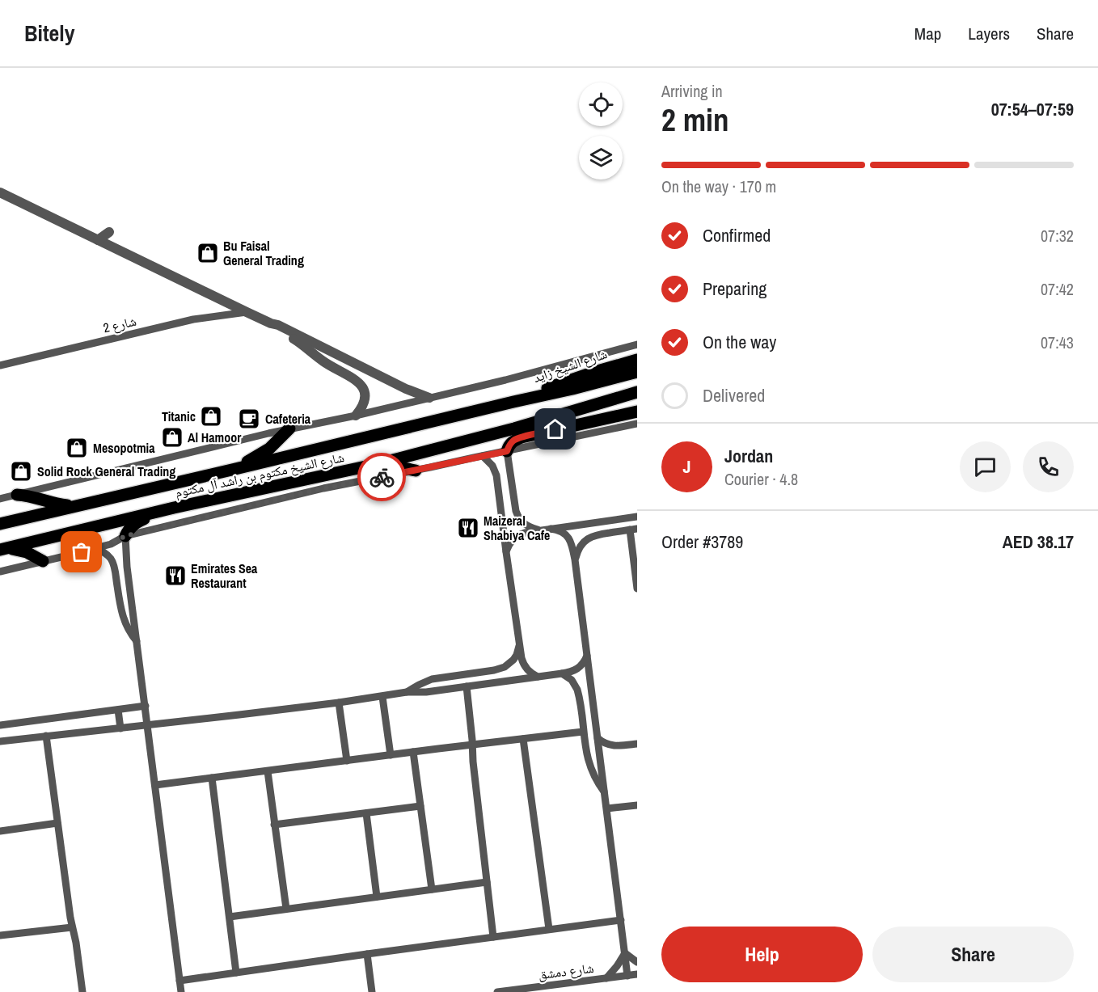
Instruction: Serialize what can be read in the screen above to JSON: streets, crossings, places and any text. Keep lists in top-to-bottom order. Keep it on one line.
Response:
{"streets":{"main road":["شارع الشيخ زايد","شارع الشيخ مكتوم بن راشد آل مكتوم"],"street":["شارع 2","شارع دمشق"]},"crossings":[["شارع الشيخ زايد","شارع الشيخ مكتوم بن راشد آل مكتوم"]],"places":{"shop":["Bu Faisal General Trading","Titanic","Al Hamoor","Mesopotmia","Solid Rock General Trading"],"cafe":["Cafeteria"],"restaurant":["Maizeral Shabiya Cafe","Emirates Sea Restaurant"]},"page":{"header":"Bitely","nav":["Map","Layers","Share"],"heading":["2 min","Arriving in","07:54–07:59"],"panel":["Jordan","Courier · 4.8","Order #3789","AED 38.17"],"bar":"On the way · 170 m","list":[["Confirmed","07:32"],["Preparing","07:42"],["On the way","07:43"],"Delivered"],"round":"J","buttons":["Help","Share"]}}
